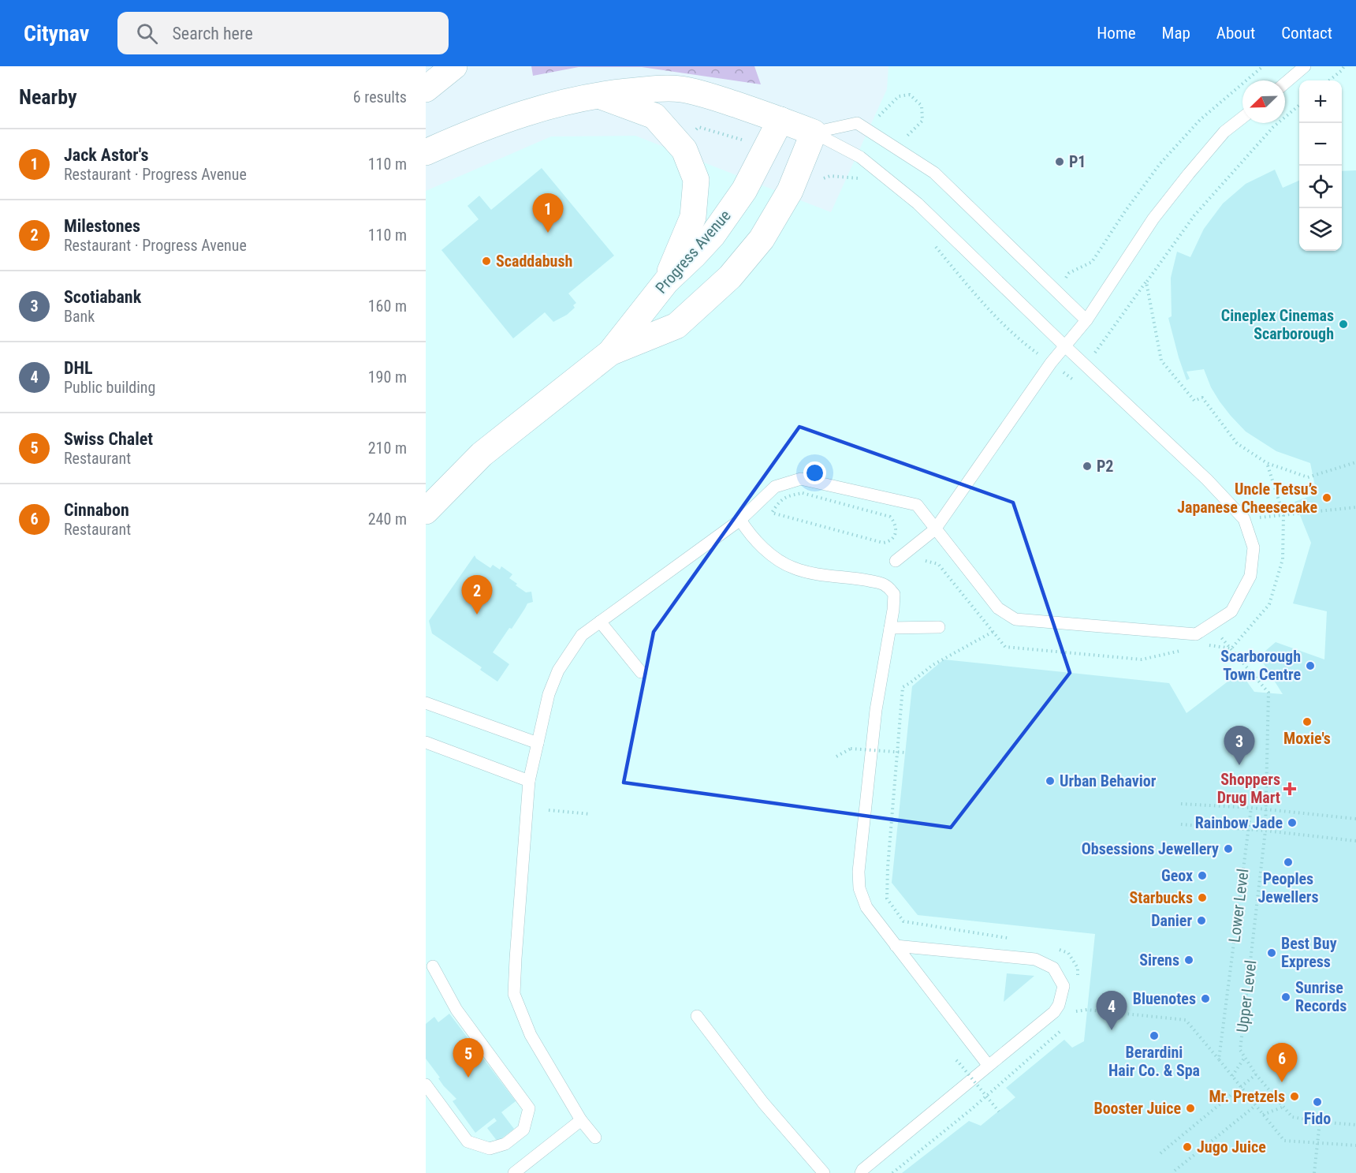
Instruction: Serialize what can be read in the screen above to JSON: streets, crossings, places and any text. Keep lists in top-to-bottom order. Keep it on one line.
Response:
{"streets":{"main road":["Progress Avenue"],"path":["Lower Level","Upper Level"]},"places":{"other":["P1","Scaddabush","Cineplex Cinemas Scarborough","P2","Uncle Tetsu’s Japanese Cheesecake","Scarborough Town Centre","Moxie's","Urban Behavior","Rainbow Jade","Obsessions Jewellery","Peoples Jewellers","Geox","Starbucks","Danier","Best Buy Express","Sirens","Sunrise Records","Bluenotes","Berardini Hair Co. & Spa","Mr. Pretzels","Fido","Booster Juice","Jugo Juice"],"health":["Shoppers Drug Mart"]},"north":"bottom left","page":{"header":"Citynav","search":"Search here","nav":["Home","Map","About","Contact"],"heading":["Nearby","6 results"],"map_buttons":["+","−"],"list":[{"mark":"1","name":"Jack Astor's","note":"Restaurant · Progress Avenue","value":"110 m"},{"mark":"2","name":"Milestones","note":"Restaurant · Progress Avenue","value":"110 m"},{"mark":"3","name":"Scotiabank","note":"Bank","value":"160 m"},{"mark":"4","name":"DHL","note":"Public building","value":"190 m"},{"mark":"5","name":"Swiss Chalet","note":"Restaurant","value":"210 m"},{"mark":"6","name":"Cinnabon","note":"Restaurant","value":"240 m"}],"pins":["1","2","3","4","5","6"]}}
